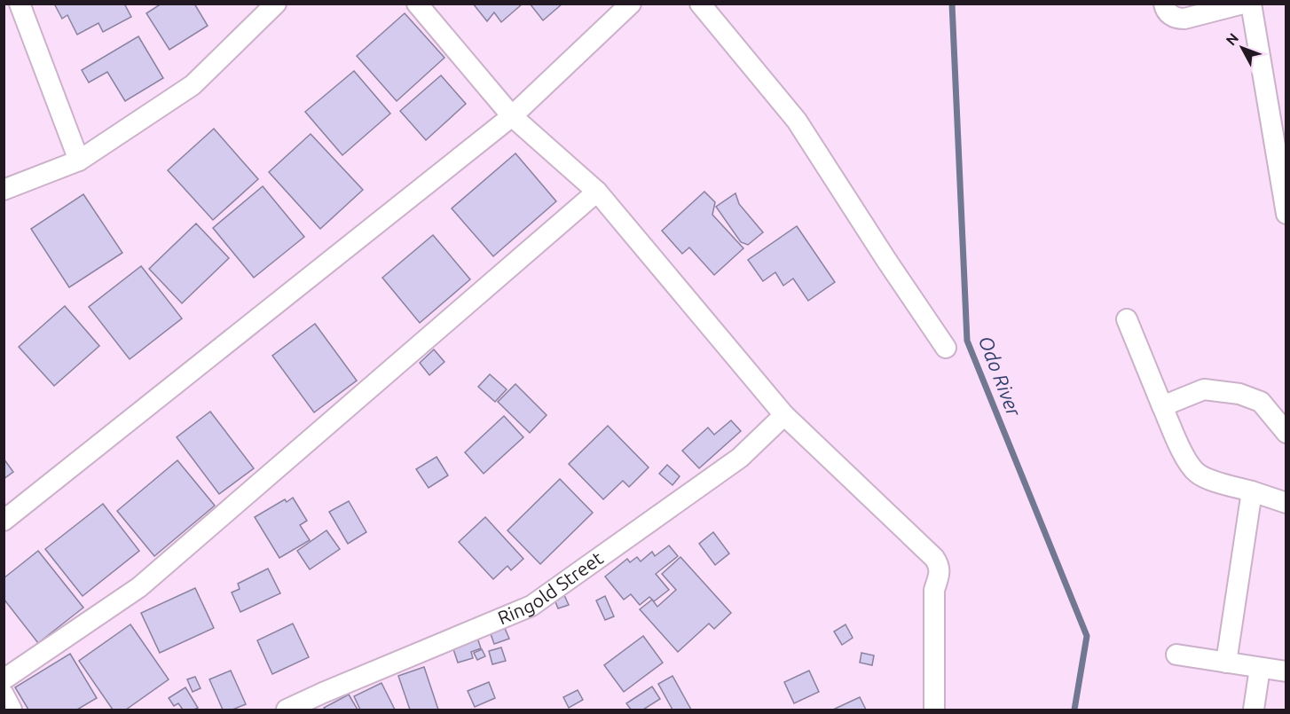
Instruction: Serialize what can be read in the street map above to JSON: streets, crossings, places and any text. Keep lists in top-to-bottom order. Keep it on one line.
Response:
{"streets":{"street":["Ringold Street"]},"water":["Odo River"],"north":"top left"}
